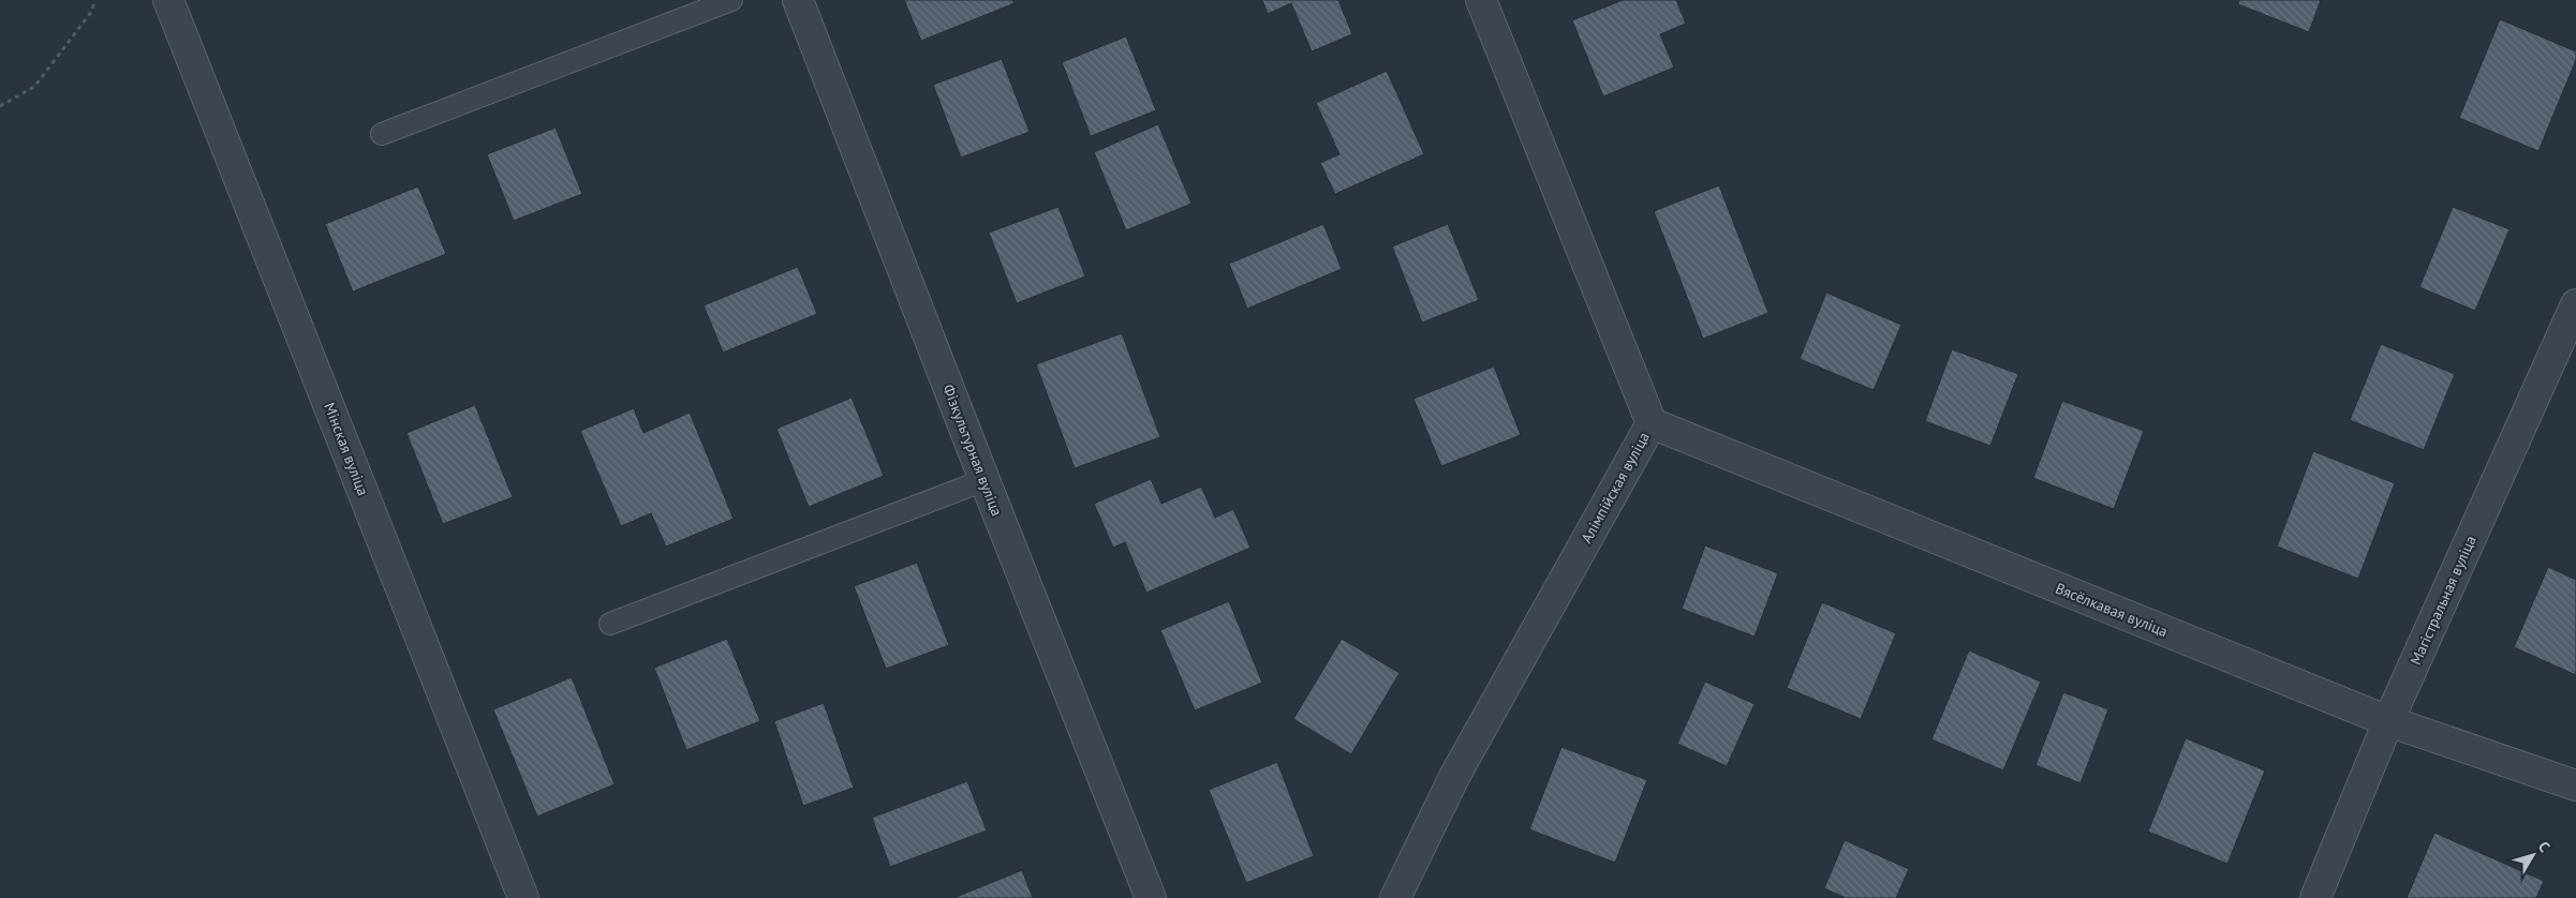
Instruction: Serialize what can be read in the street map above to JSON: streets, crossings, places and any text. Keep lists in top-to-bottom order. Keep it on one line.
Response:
{"streets":{"street":["Мінская вуліца","Фізкультурная вуліца","Алімпійская вуліца","Магістральная вуліца","Вясёлкавая вуліца"]},"crossings":[["Алімпійская вуліца","Вясёлкавая вуліца"],["Магістральная вуліца","Вясёлкавая вуліца"]],"north":"top right"}
